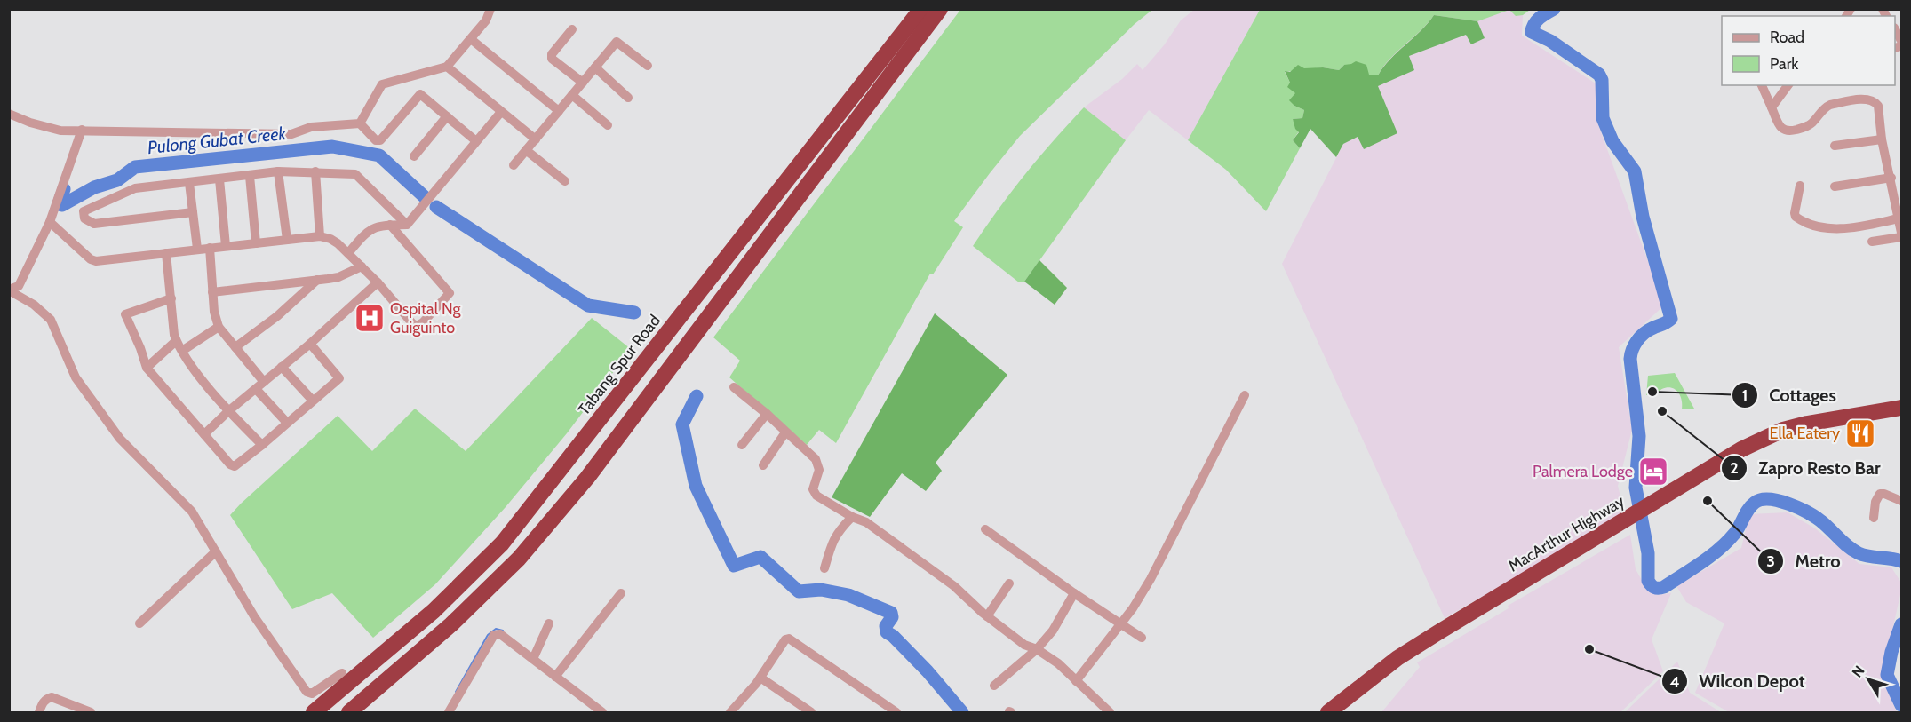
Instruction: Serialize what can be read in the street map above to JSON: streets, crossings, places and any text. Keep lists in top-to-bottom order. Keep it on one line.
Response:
{"streets":{"highway":["Tabang Spur Road","MacArthur Highway"]},"water":["Pulong Gubat Creek"],"places":{"hospital":["Ospital Ng Guiguinto"],"other":["Cottages","Zapro Resto Bar","Metro","Wilcon Depot"],"restaurant":["Ella Eatery"],"hotel":["Palmera Lodge"]},"legend":["Road","Park"],"north":"top left"}
